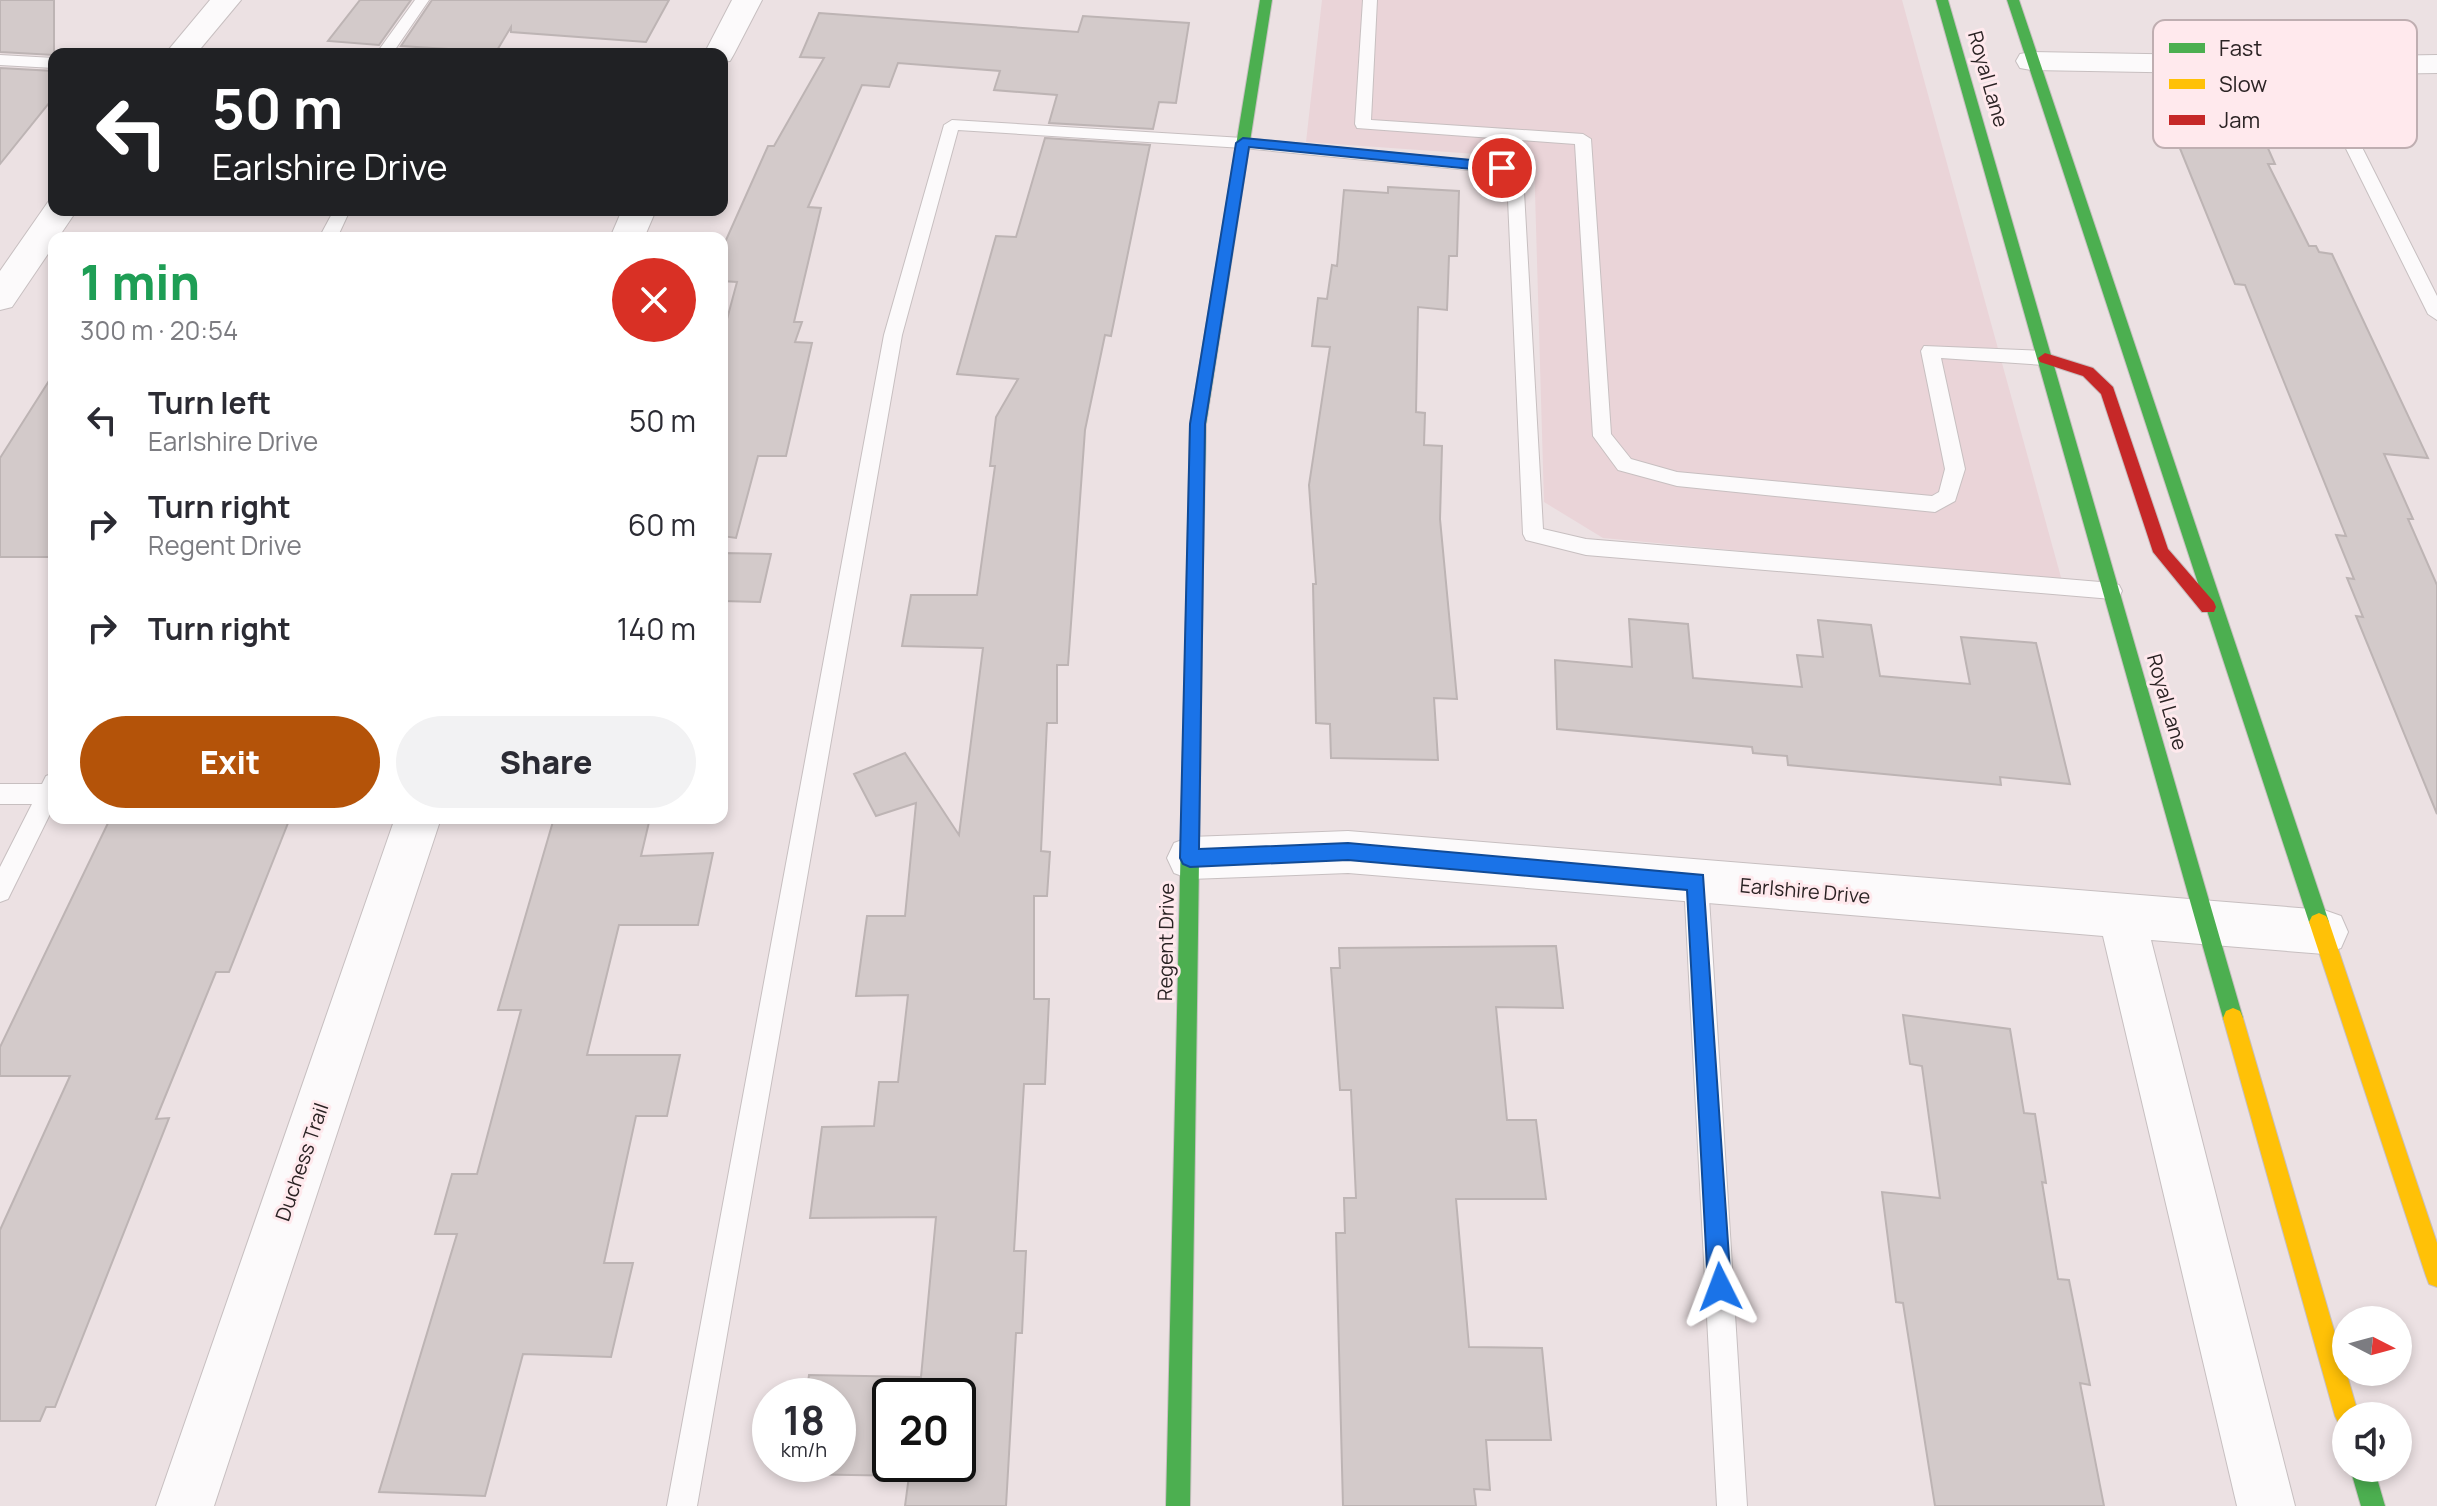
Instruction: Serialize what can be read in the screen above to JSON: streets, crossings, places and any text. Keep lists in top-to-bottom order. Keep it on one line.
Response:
{"streets":{"main road":["Royal Lane","Regent Drive"],"street":["Earlshire Drive","Duchess Trail"]},"crossings":[["Royal Lane","Earlshire Drive"],["Earlshire Drive","Regent Drive"]],"legend":["Fast","Slow","Jam"],"north":"right","page":{"turn":["50 m","Earlshire Drive"],"heading":["1 min","300 m · 20:54"],"list":[{"name":"Turn left","note":"Earlshire Drive","value":"50 m"},{"name":"Turn right","note":"Regent Drive","value":"60 m"},{"name":"Turn right","value":"140 m"}],"buttons":["Exit","Share"],"speed":"18 km/h","limit":"20"}}
